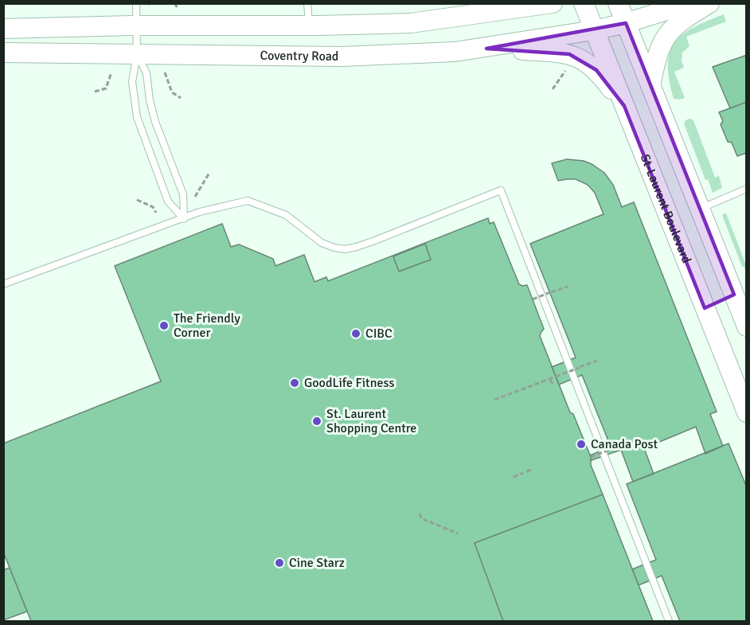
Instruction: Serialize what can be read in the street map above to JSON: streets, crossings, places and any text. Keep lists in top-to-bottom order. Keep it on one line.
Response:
{"streets":{"main road":["Coventry Road","St-Laurent Boulevard"]},"crossings":[["Coventry Road","St-Laurent Boulevard"]],"places":["The Friendly Corner","CIBC","GoodLife Fitness","St. Laurent Shopping Centre","Canada Post","Cine Starz"]}
